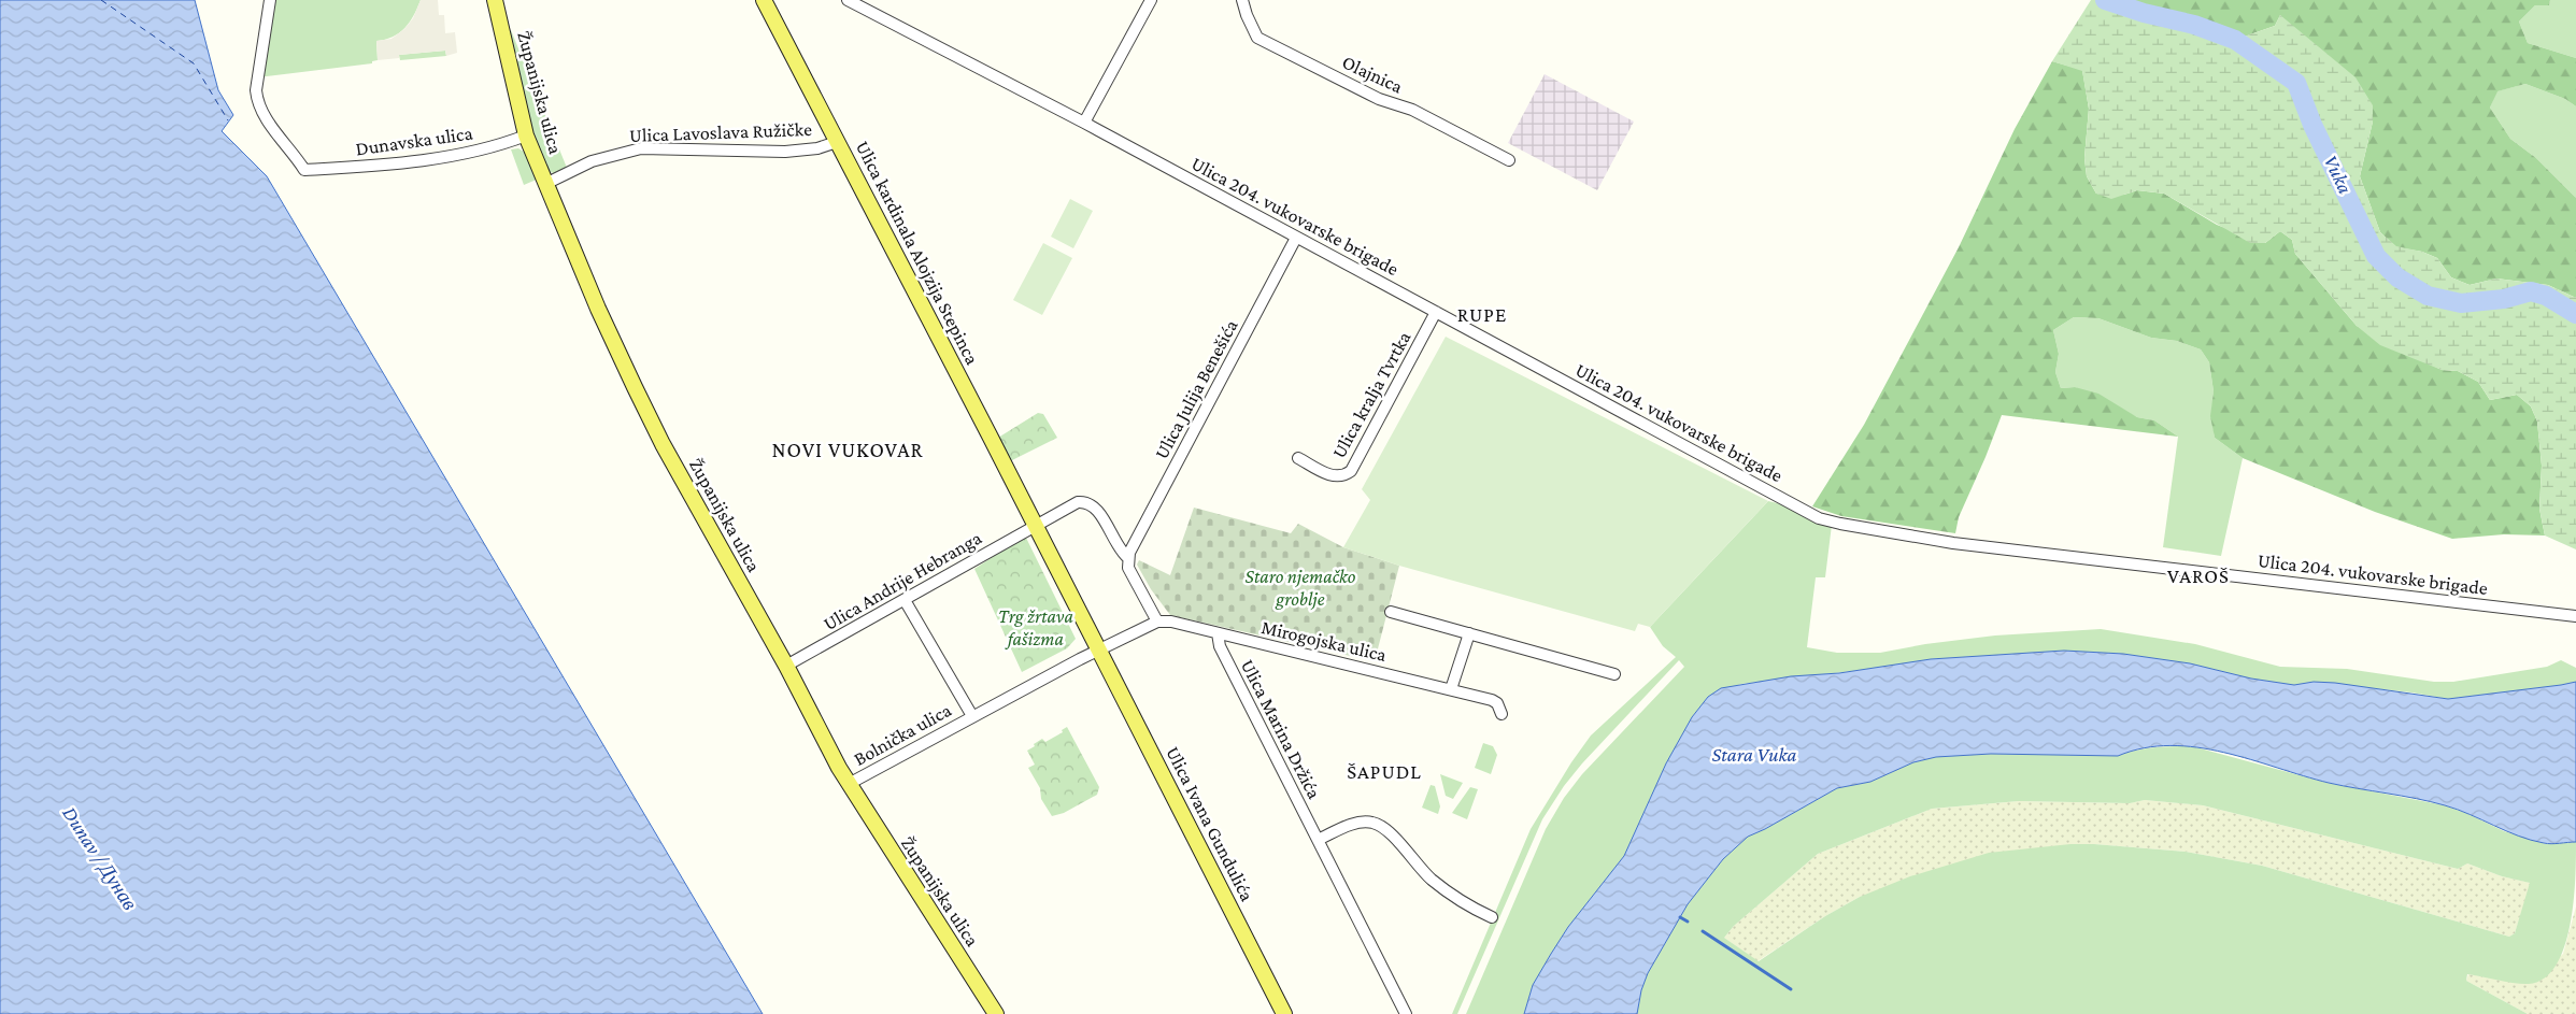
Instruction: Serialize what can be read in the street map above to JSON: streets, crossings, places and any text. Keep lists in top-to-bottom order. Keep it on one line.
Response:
{"streets":{"main road":["Županijska ulica","Ulica kardinala Alojzija Stepinca","Ulica Ivana Gundulića"],"street":["Olajnica","Ulica Lavoslava Ružičke","Dunavska ulica","Ulica 204. vukovarske brigade","Ulica Julija Benešića","Ulica kralja Tvrtka","Ulica Andrije Hebranga","Mirogojska ulica","Ulica Marina Držića","Bolnička ulica"]},"crossings":[["Županijska ulica","Ulica Lavoslava Ružičke"],["Županijska ulica","Dunavska ulica"],["Županijska ulica","Ulica Andrije Hebranga"],["Županijska ulica","Bolnička ulica"],["Ulica Lavoslava Ružičke","Ulica kardinala Alojzija Stepinca"],["Ulica 204. vukovarske brigade","Ulica Julija Benešića"],["Ulica 204. vukovarske brigade","Ulica kralja Tvrtka"],["Ulica kardinala Alojzija Stepinca","Ulica Andrije Hebranga"],["Ulica Andrije Hebranga","Bolnička ulica"],["Mirogojska ulica","Ulica Marina Držića"],["Bolnička ulica","Ulica Ivana Gundulića"]],"districts":["RUPE","NOVI VUKOVAR","VAROŠ","ŠAPUDL"],"water":["Vuka","Stara Vuka","Dunav / Дунав"],"parks":["Staro njemačko groblje","Trg žrtava fašizma"]}
